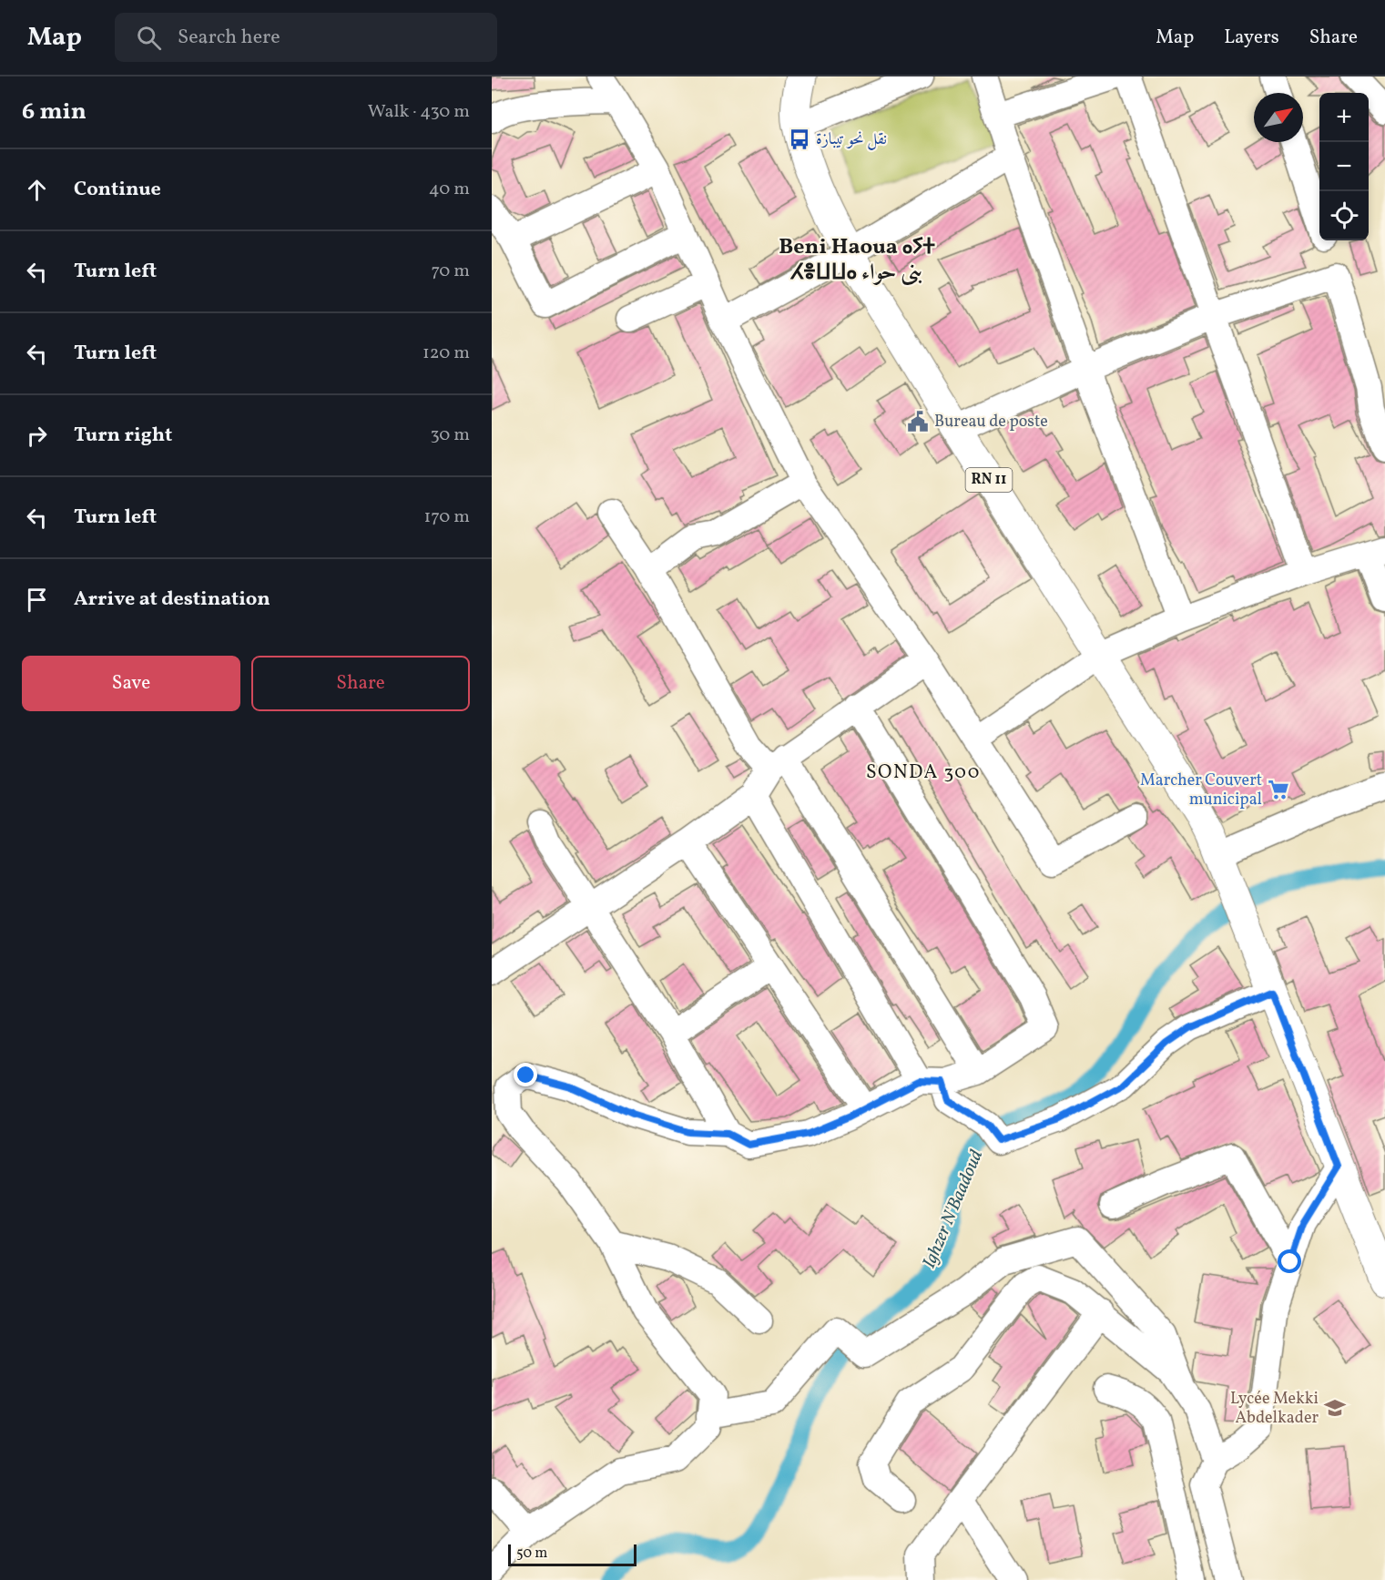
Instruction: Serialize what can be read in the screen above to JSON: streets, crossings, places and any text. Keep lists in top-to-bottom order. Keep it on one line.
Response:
{"streets":{"main road":["RN 11"]},"districts":["Beni Haoua ⴰⵢⵜ ⵃⴻⵡⵡⴰ بنى حواء","SONDA 300"],"water":["Ighzer N'Baadoud"],"places":{"bus stop":["نقل نحو تيبازة"],"public building":["Bureau de poste"],"supermarket":["Marcher Couvert municipal"],"school or university":["Lycée Mekki Abdelkader"]},"scale_bar":"50 m","north":"top right","page":{"header":"Map","search":"Search here","nav":["Map","Layers","Share"],"heading":["6 min","Walk · 430 m"],"map_buttons":["+","−"],"list":[["Continue","40 m"],["Turn left","70 m"],["Turn left","120 m"],["Turn right","30 m"],["Turn left","170 m"],"Arrive at destination"],"buttons":["Save","Share"],"scale":"50 m"}}
